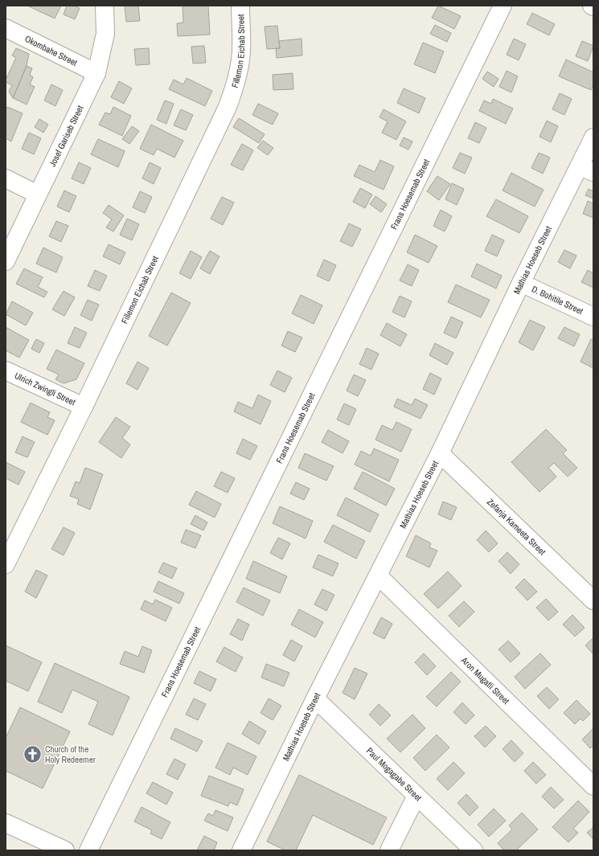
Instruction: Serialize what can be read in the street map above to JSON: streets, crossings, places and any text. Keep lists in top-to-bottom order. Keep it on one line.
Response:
{"streets":{"street":["Okombahe Street","Fillemon Eichab Street","Josef Gariseb Street","Frans Hoesemab Street","Mathias Hoeseb Street","D. Bohitile Street","Ulrich Zwingli Street","Zefanja Kameeta Street","Aron Mugatli Street","Paul Mogagabe Street"]},"crossings":[["Okombahe Street","Josef Gariseb Street"],["Fillemon Eichab Street","Ulrich Zwingli Street"],["Mathias Hoeseb Street","D. Bohitile Street"],["Mathias Hoeseb Street","Zefanja Kameeta Street"],["Mathias Hoeseb Street","Aron Mugatli Street"],["Mathias Hoeseb Street","Paul Mogagabe Street"]],"places":{"church":["Church of the Holy Redeemer"]}}
